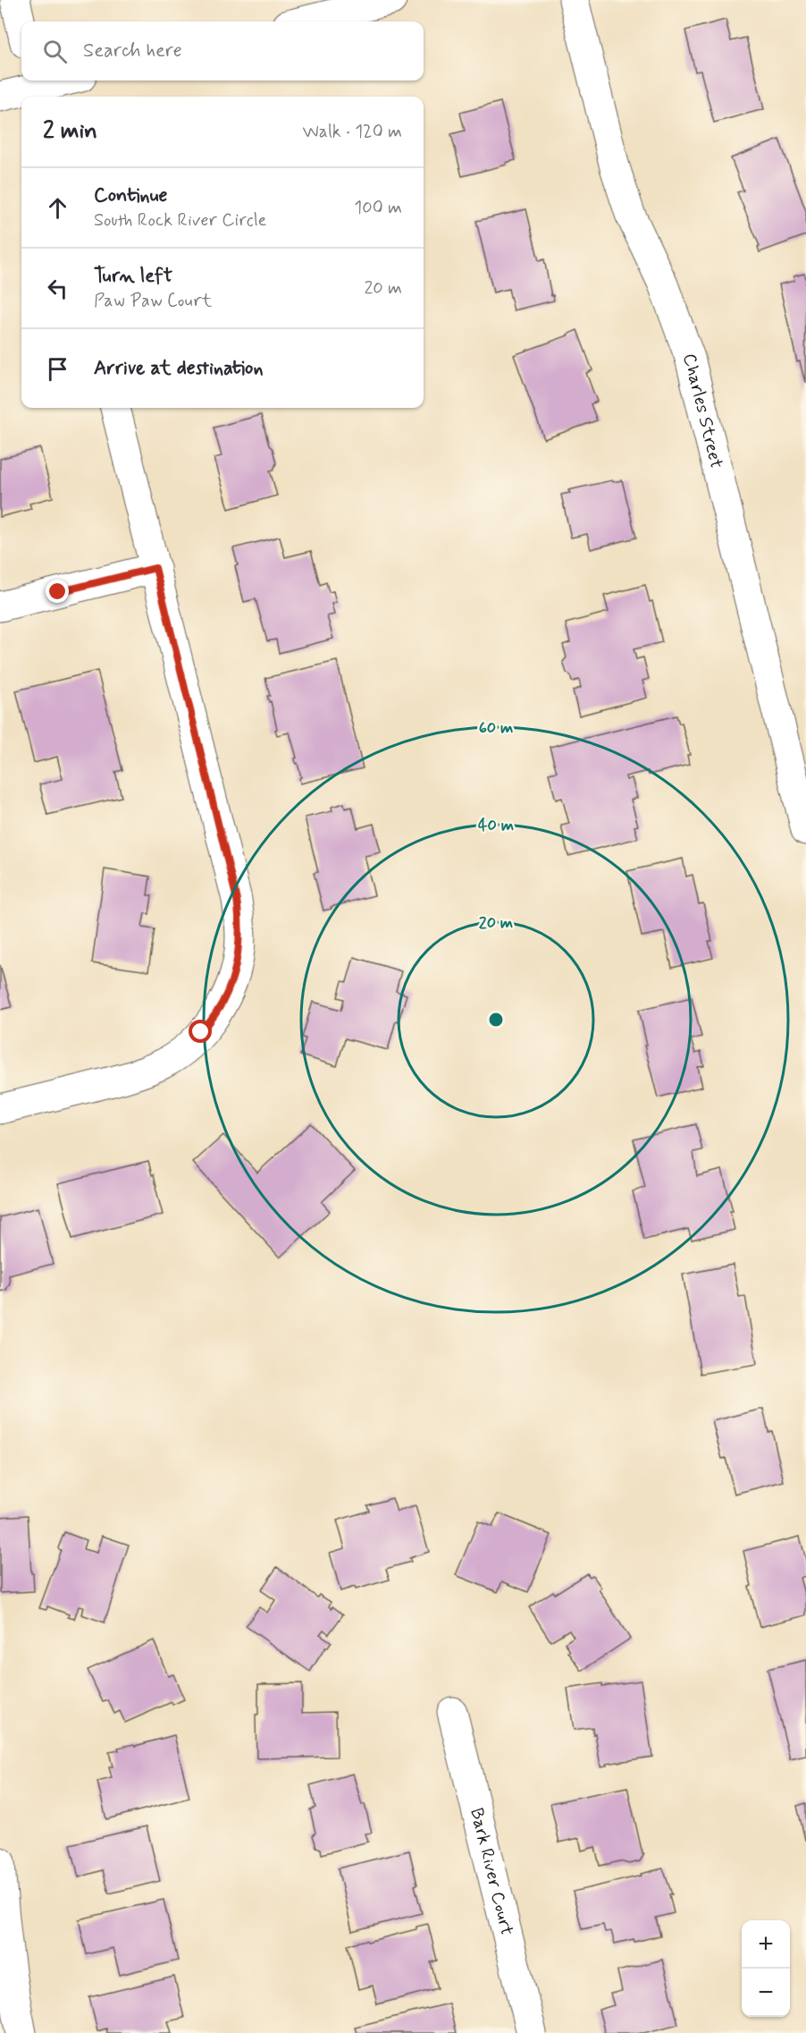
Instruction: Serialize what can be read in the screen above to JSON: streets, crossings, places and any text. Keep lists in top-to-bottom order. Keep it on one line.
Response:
{"streets":{"street":["Charles Street","Bark River Court"]},"page":{"search":"Search here","heading":["2 min","Walk · 120 m"],"list":[["Continue","South Rock River Circle","100 m"],["Turn left","Paw Paw Court","20 m"],"Arrive at destination"],"map_buttons":["+","−"]},"rings":["60 m","40 m","20 m"]}
